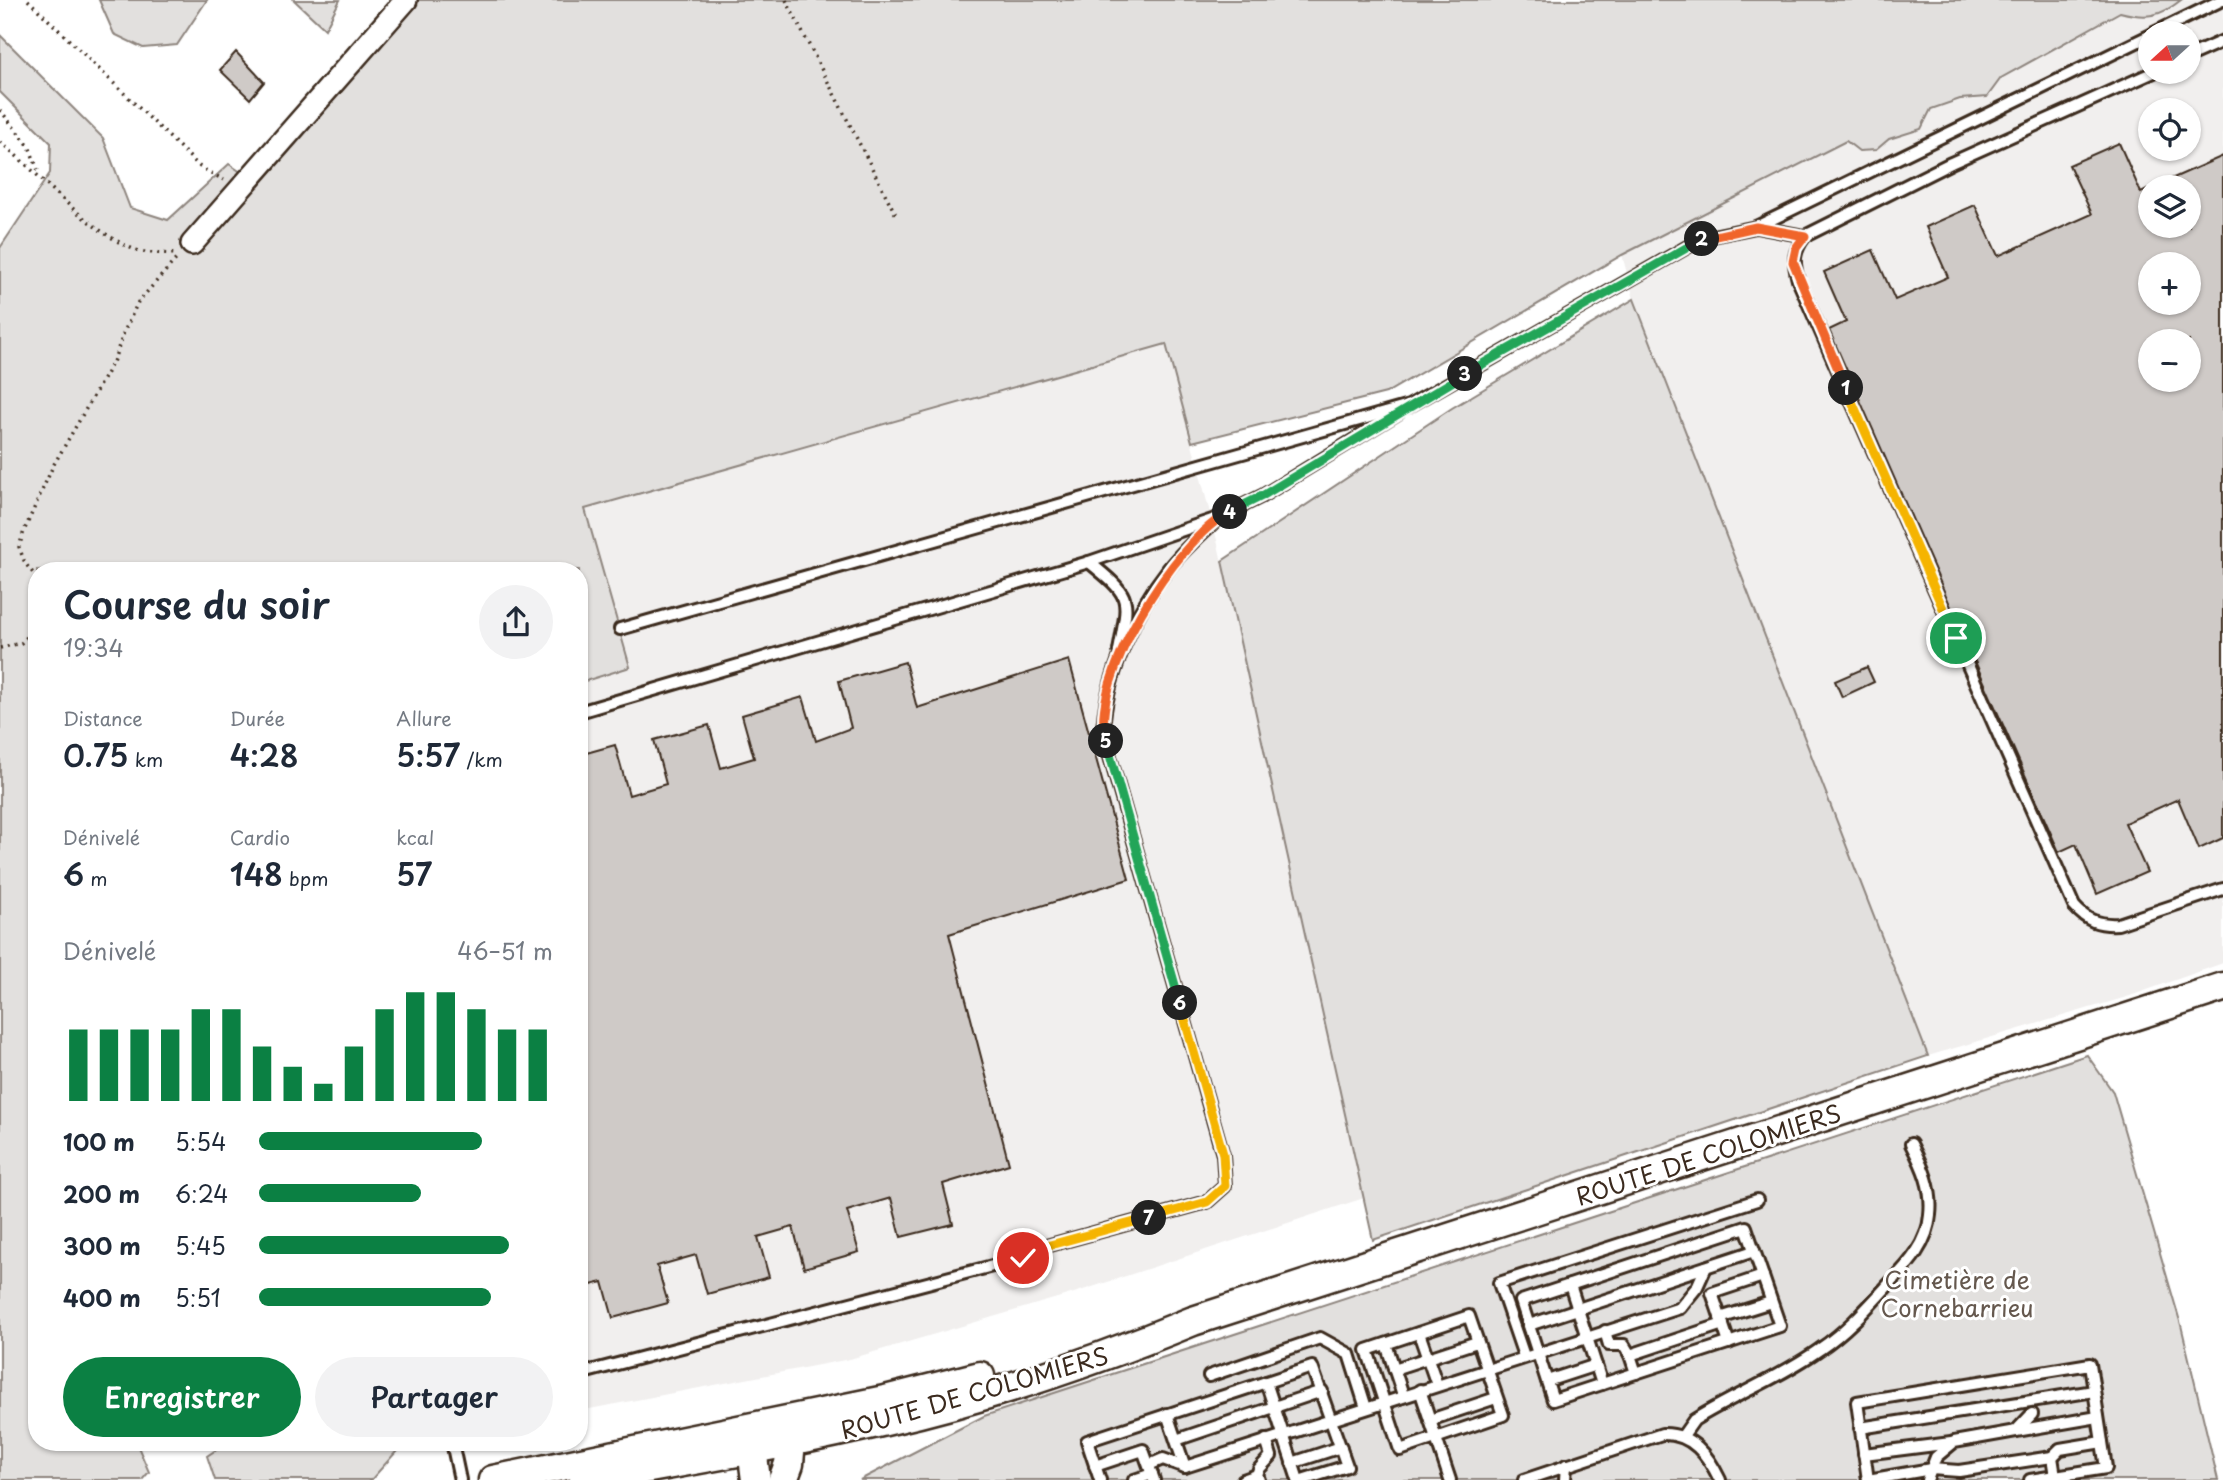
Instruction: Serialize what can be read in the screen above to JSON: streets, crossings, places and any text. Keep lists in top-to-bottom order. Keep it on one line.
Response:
{"streets":{"main road":["ROUTE DE COLOMIERS"]},"parks":["Cimetière de Cornebarrieu"],"north":"left","page":{"map_buttons":["+","−"],"pins":["2","3","1","4","5","6","7"],"heading":["Course du soir","19:34"],"stats":[["Distance","0.75 km"],["Durée","4:28"],["Allure","5:57 /km"],["Dénivelé","6 m"],["Cardio","148 bpm"],["kcal","57"]],"chart":["Dénivelé","46–51 m"],"list":[{"name":"100 m","note":"5:54"},{"name":"200 m","note":"6:24"},{"name":"300 m","note":"5:45"},{"name":"400 m","note":"5:51"}],"buttons":["Enregistrer","Partager"]}}
